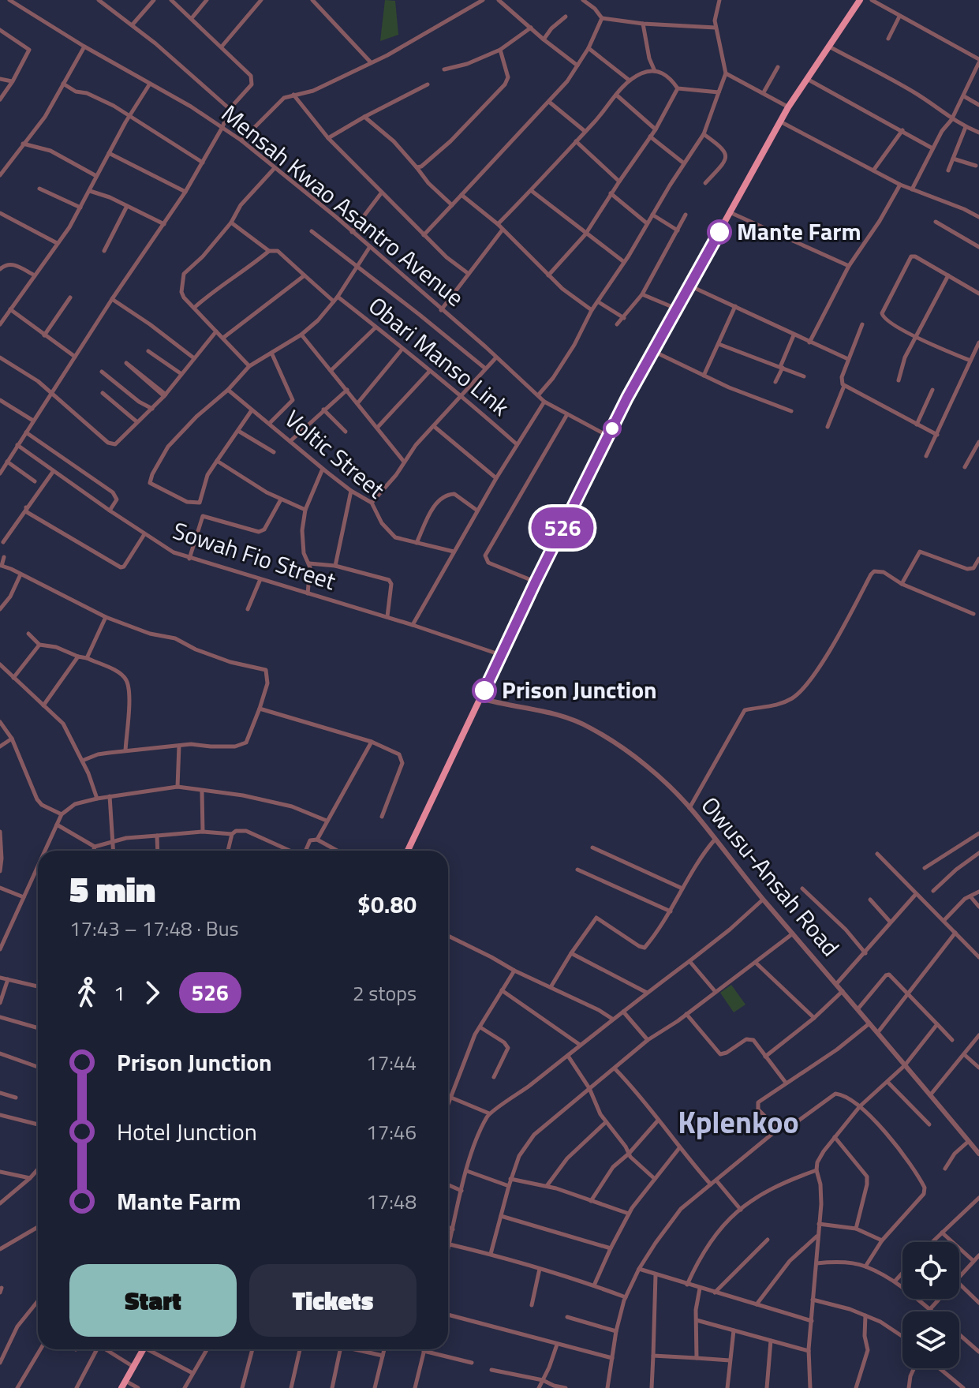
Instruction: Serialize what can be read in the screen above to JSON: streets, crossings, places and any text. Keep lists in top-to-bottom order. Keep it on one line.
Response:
{"streets":{"street":["Mensah Kwao Asantro Avenue","Obari Manso Link","Voltic Street","Sowah Fio Street","Owusu-Ansah Road"]},"districts":["Kplenkoo"],"places":["Mante Farm","Prison Junction"],"lines":["bus line 526"],"page":{"on_map":"526","heading":["5 min","17:43 – 17:48 · Bus","$0.80"],"legs":["1","526","2 stops"],"list":[{"name":"Prison Junction","value":"17:44"},{"name":"Hotel Junction","value":"17:46"},{"name":"Mante Farm","value":"17:48"}],"buttons":["Start","Tickets"]}}
